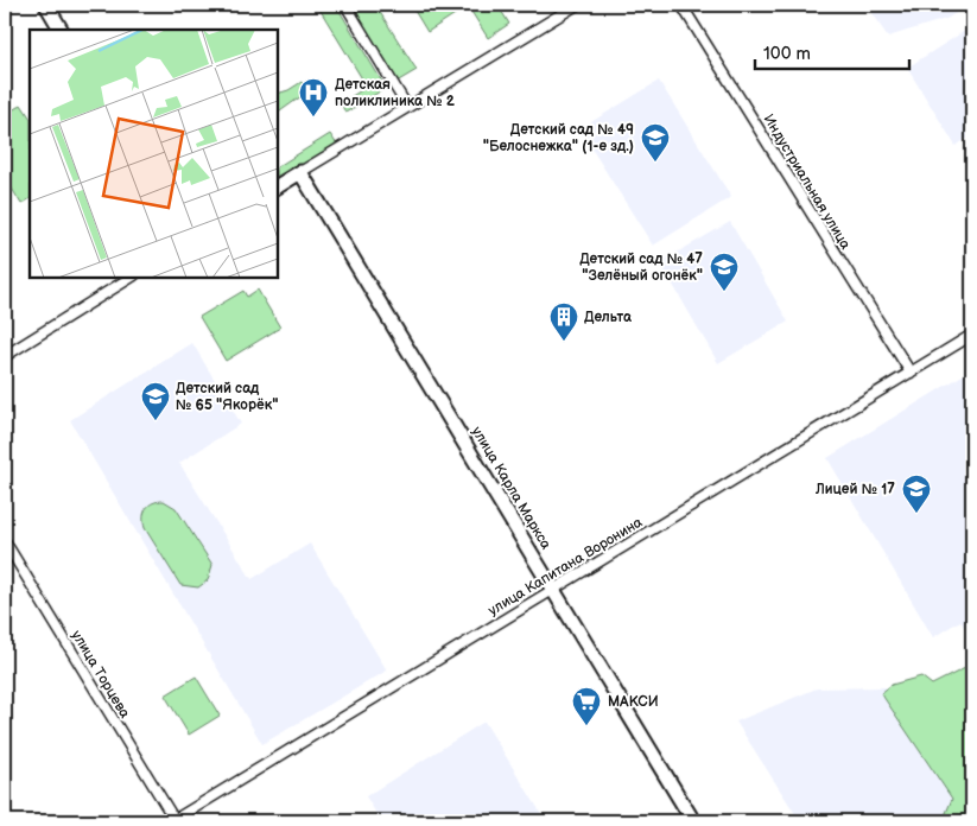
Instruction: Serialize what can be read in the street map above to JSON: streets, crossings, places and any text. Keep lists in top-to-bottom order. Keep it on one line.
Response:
{"streets":{"street":["Индустриальная улица","улица Карла Маркса","улица Капитана Воронина","улица Торцева"]},"crossings":[["Индустриальная улица","улица Капитана Воронина"],["улица Карла Маркса","улица Капитана Воронина"],["улица Капитана Воронина","улица Торцева"]],"places":{"hospital":["Детская поликлиника № 2"],"school or university":["Детский сад № 49 \"Белоснежка\" (1-е зд.)","Детский сад № 47 \"Зелёный огонёк\"","Детский сад № 65 \"Якорёк\"","Лицей № 17"],"building":["Дельта"],"supermarket":["МАКСИ"]},"scale_bar":"100 m"}
